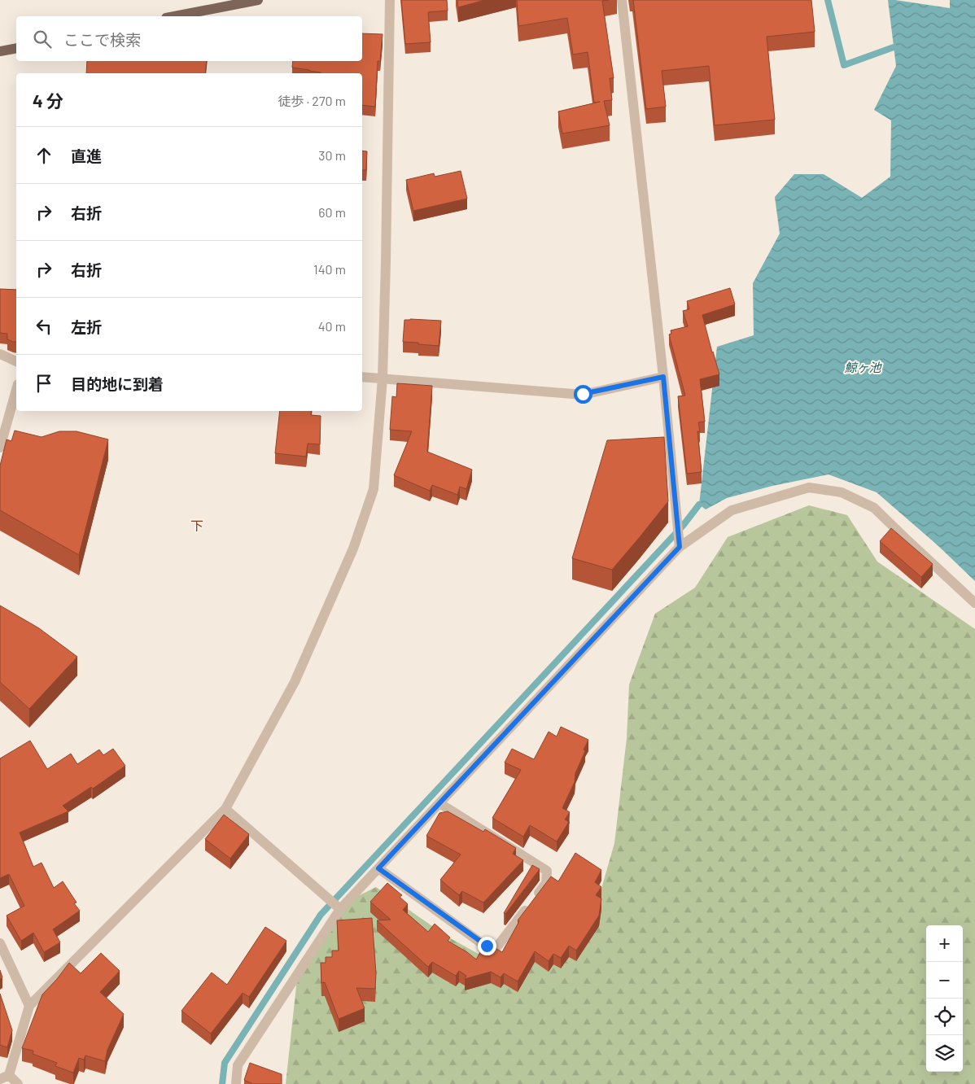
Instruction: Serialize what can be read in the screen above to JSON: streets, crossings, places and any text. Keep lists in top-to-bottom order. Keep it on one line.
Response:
{"districts":["下"],"water":["鯨ヶ池"],"page":{"search":"ここで検索","heading":["4 分","徒歩 · 270 m"],"list":[["直進","30 m"],["右折","60 m"],["右折","140 m"],["左折","40 m"],"目的地に到着"],"map_buttons":["+","−"]}}
